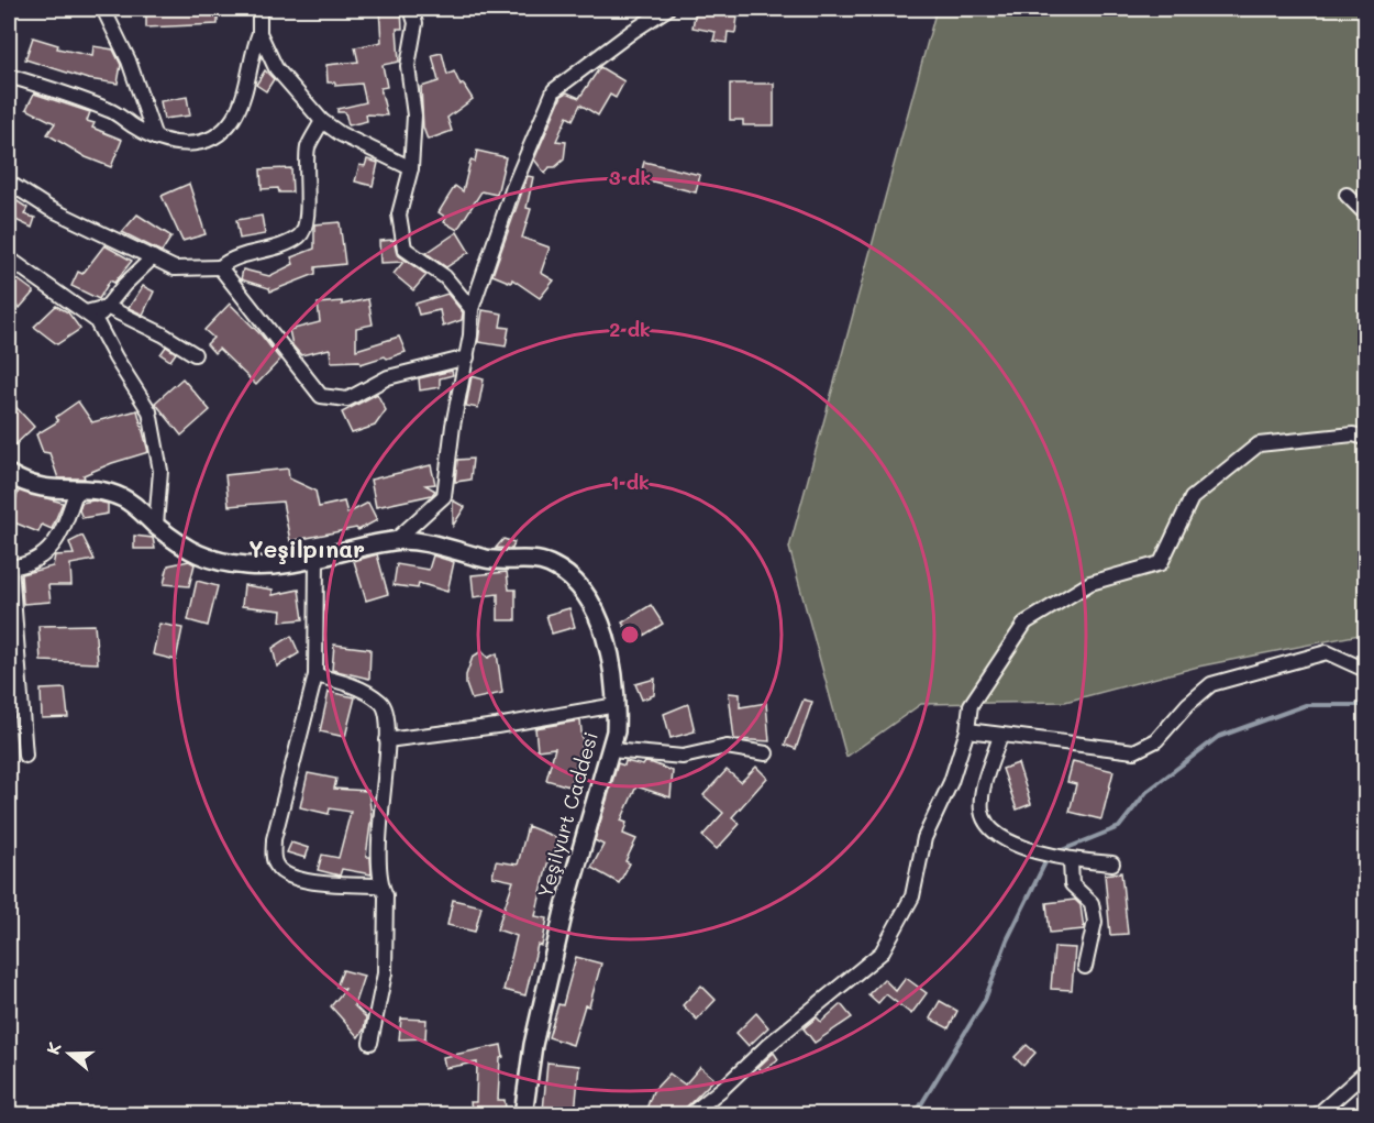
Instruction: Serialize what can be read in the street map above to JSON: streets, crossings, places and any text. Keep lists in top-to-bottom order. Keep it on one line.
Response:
{"streets":{"main road":["Yeşilyurt Caddesi"]},"districts":["Yeşilpınar"],"north":"left","rings":["3 dk","2 dk","1 dk"]}
